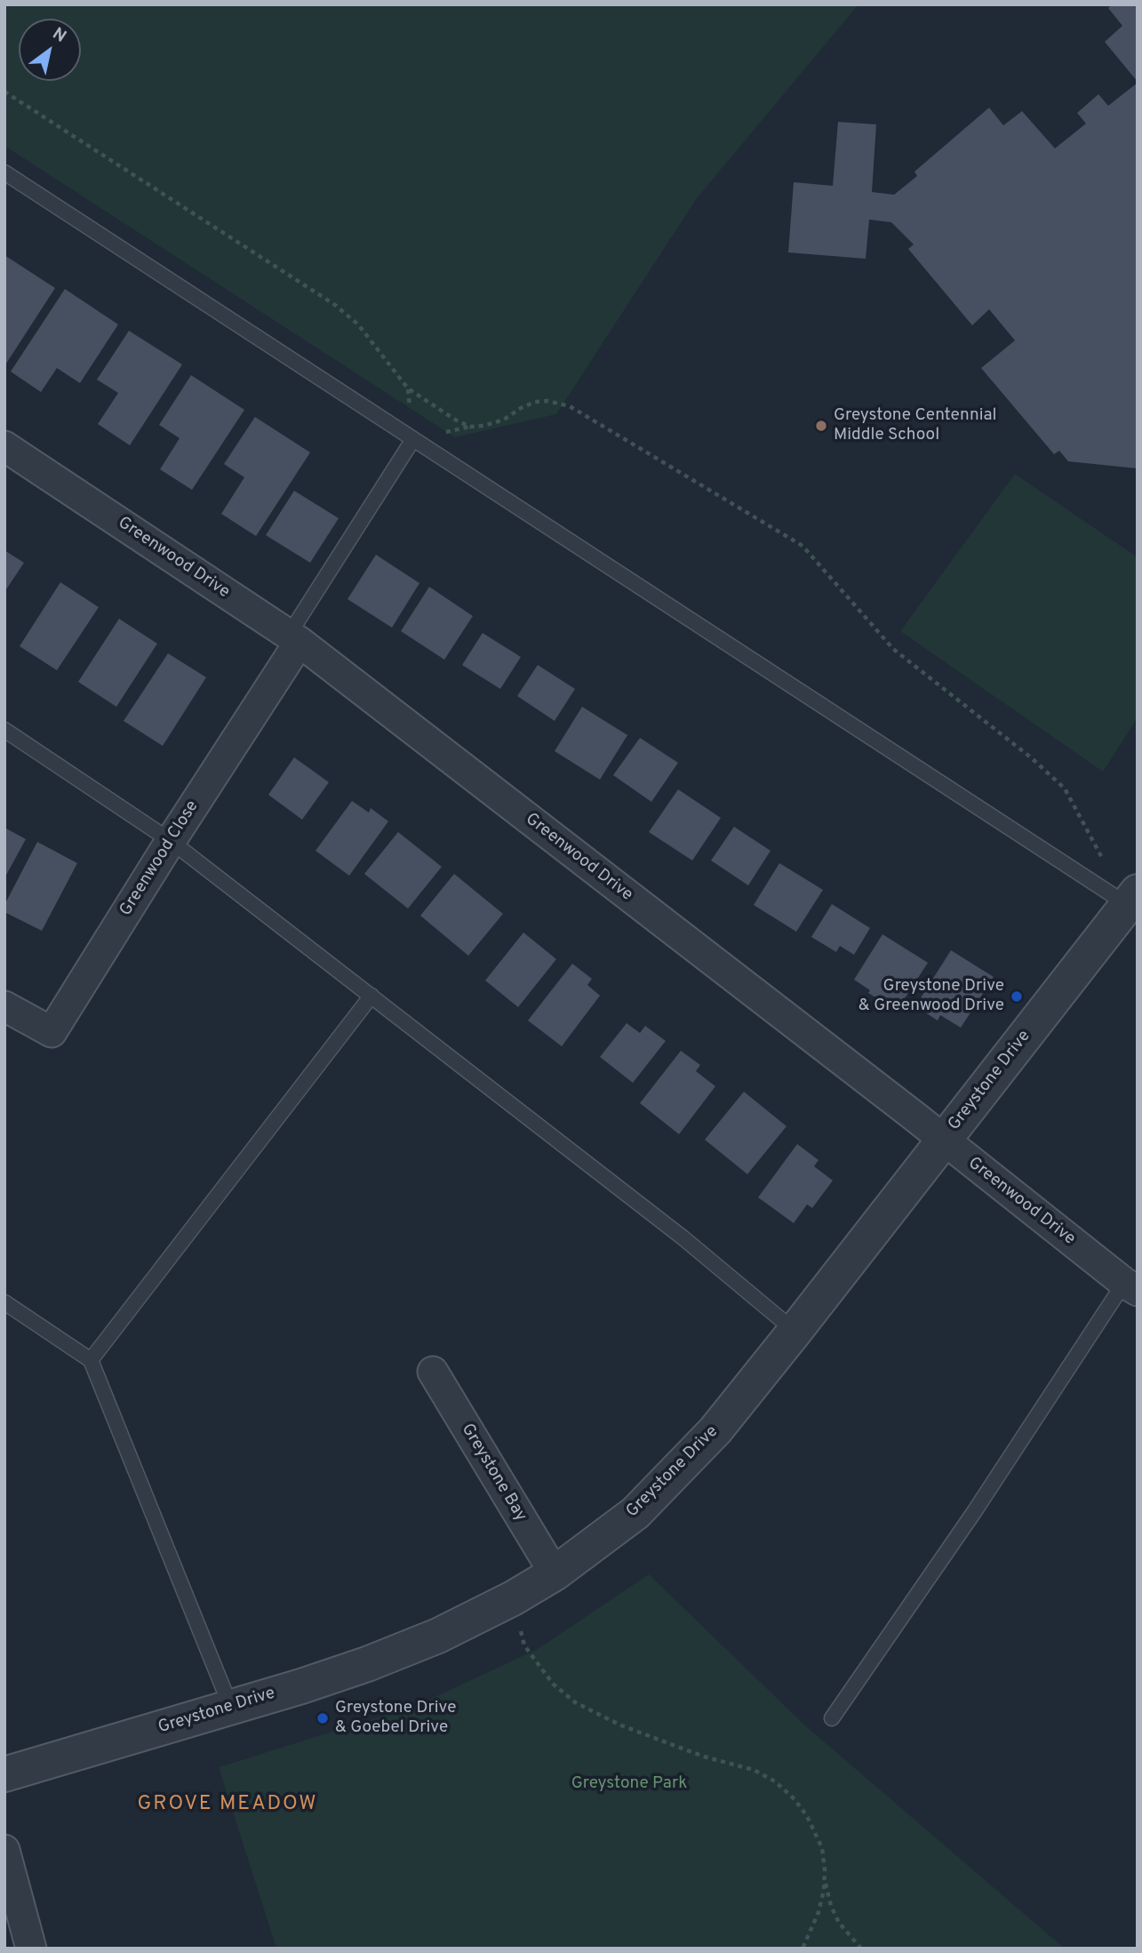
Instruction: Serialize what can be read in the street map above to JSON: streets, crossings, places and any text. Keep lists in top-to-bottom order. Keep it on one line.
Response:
{"streets":{"street":["Greenwood Drive","Greenwood Close","Greystone Drive","Greystone Bay"]},"crossings":[["Greenwood Drive","Greenwood Close"],["Greenwood Drive","Greystone Drive"],["Greystone Drive","Greystone Bay"]],"districts":["GROVE MEADOW"],"parks":["Greystone Park"],"places":["Greystone Centennial Middle School","Greystone Drive & Greenwood Drive","Greystone Drive & Goebel Drive"],"north":"top right"}
